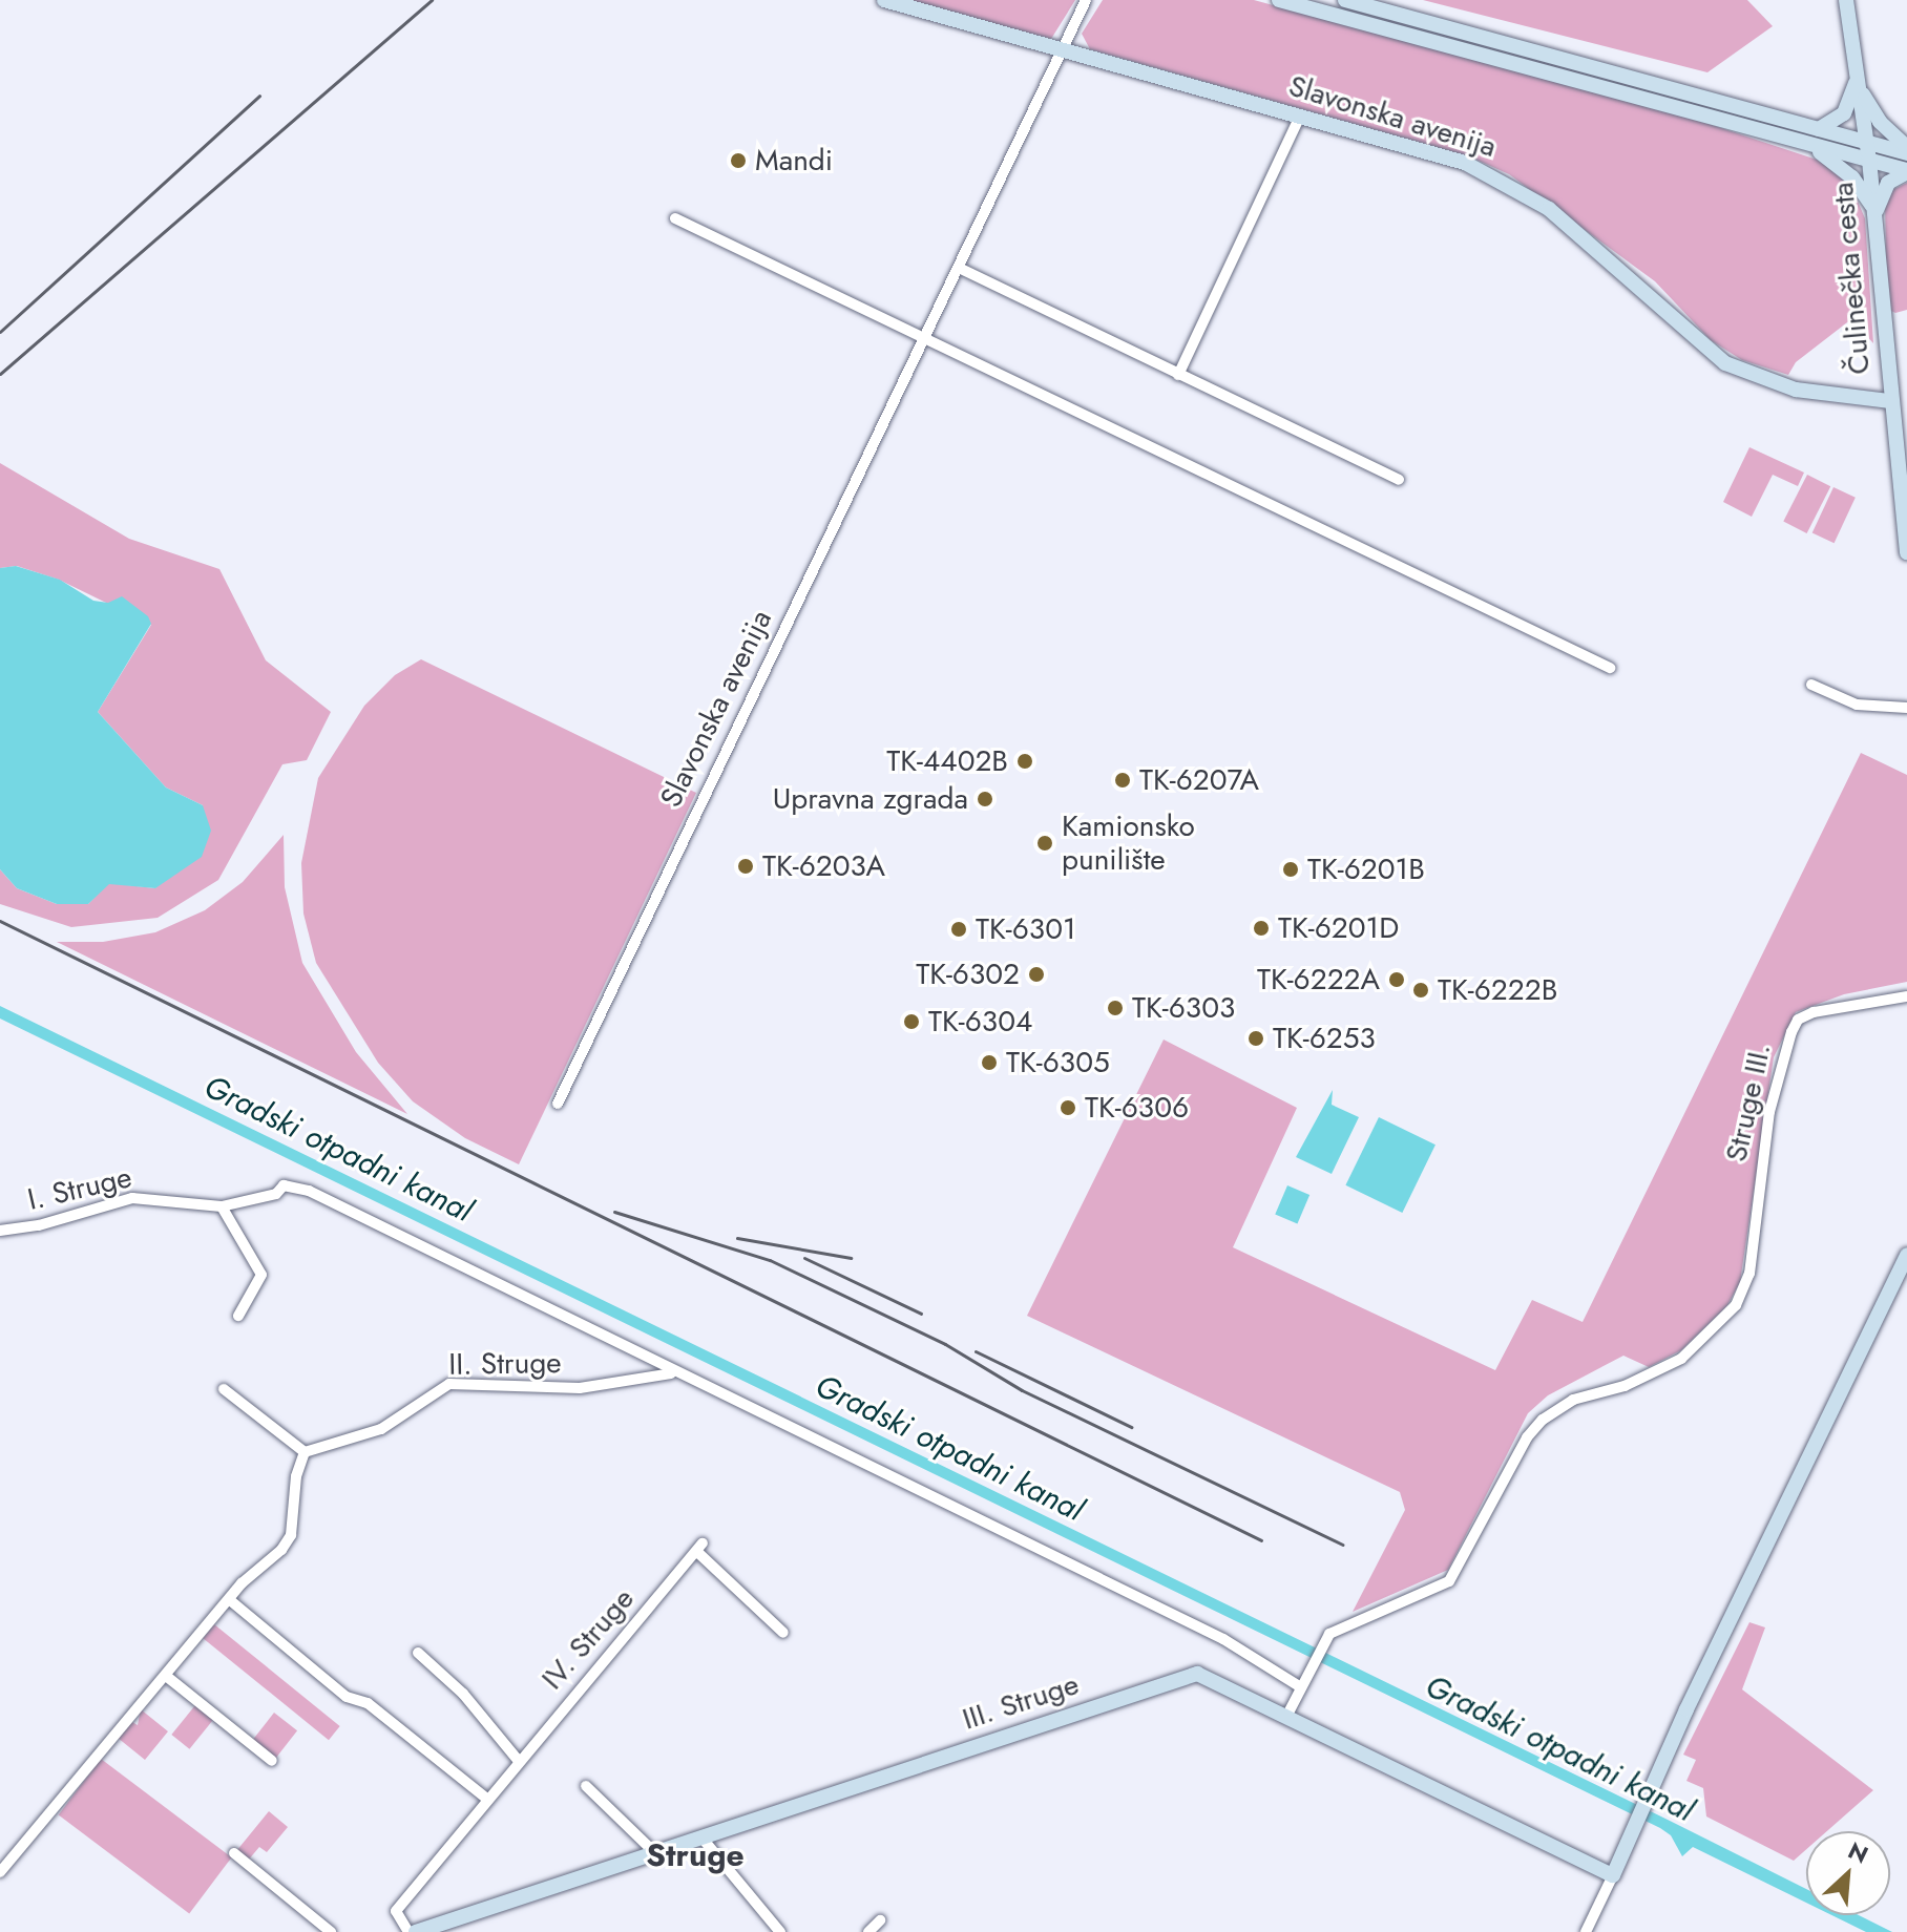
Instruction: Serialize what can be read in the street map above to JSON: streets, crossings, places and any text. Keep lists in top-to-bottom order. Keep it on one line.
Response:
{"streets":{"street":["Slavonska avenija","Čulinečka cesta","Struge III.","I. Struge","II. Struge","IV. Struge","III. Struge"]},"crossings":[["Slavonska avenija","Čulinečka cesta"]],"districts":["Struge"],"water":["Gradski otpadni kanal"],"places":["Mandi","TK-4402B","TK-6207A","Upravna zgrada","Kamionsko punilište","TK-6203A","TK-6201B","TK-6201D","TK-6301","TK-6302","TK-6222A","TK-6222B","TK-6303","TK-6304","TK-6253","TK-6305","TK-6306"],"north":"top right"}
